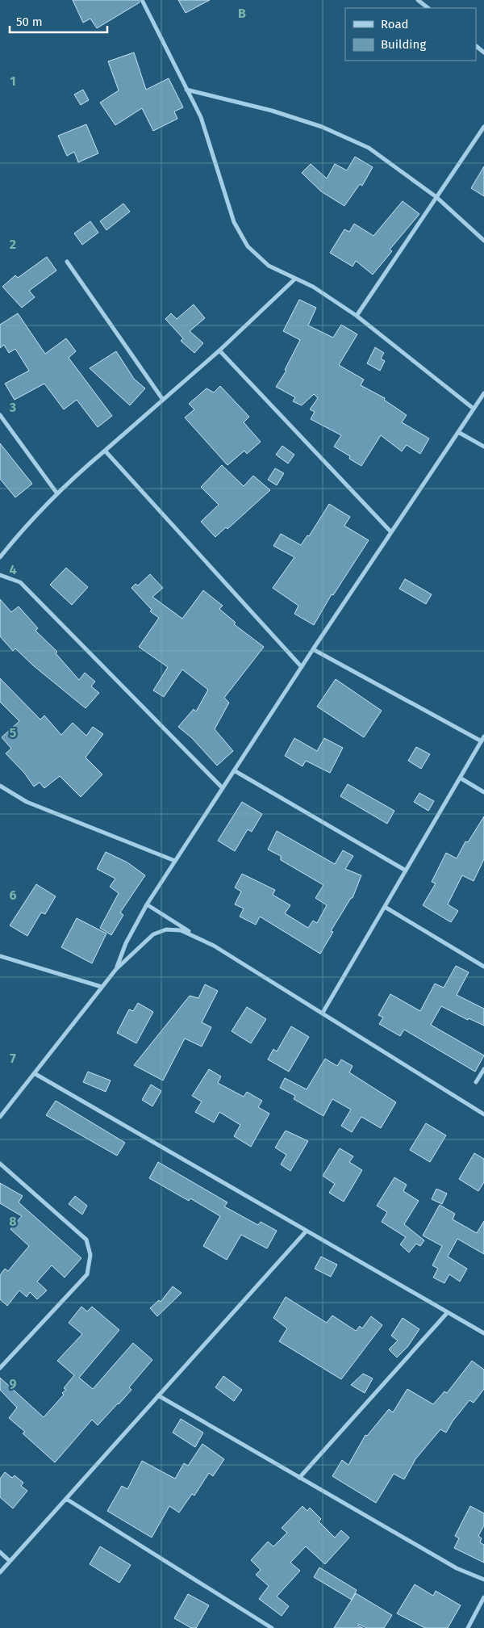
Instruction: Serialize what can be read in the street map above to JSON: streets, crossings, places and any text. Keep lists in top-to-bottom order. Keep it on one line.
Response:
{"legend":["Road","Building"],"scale_bar":"50 m","grid":{"columns":["B"],"rows":["1","2","3","4","5","6","7","8","9"]}}
